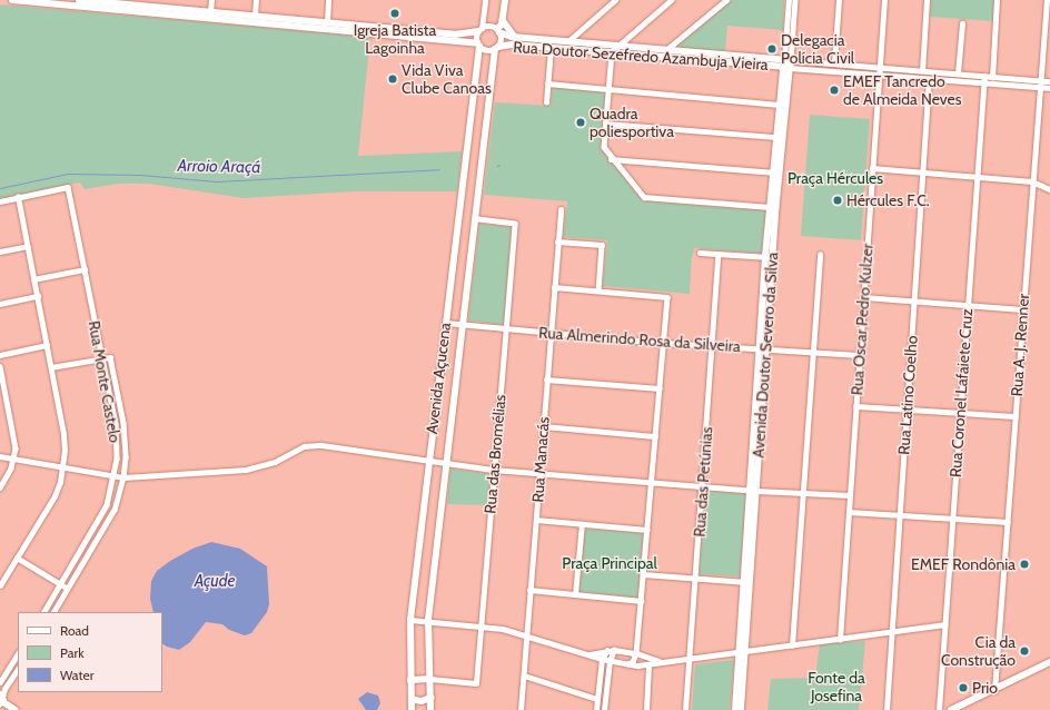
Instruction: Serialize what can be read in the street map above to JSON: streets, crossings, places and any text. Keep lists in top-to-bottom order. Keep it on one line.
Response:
{"streets":{"main road":["Rua Doutor Sezefredo Azambuja Vieira","Avenida Doutor Severo da Silva","Avenida Açucena"],"street":["Rua Oscar Pedro Kulzer","Rua Almerindo Rosa da Silveira","Rua A. J. Renner","Rua Monte Castelo","Rua Coronel Lafaiete Cruz","Rua Latino Coelho","Rua das Bromélias","Rua Manacás","Rua das Petúnias"]},"crossings":[["Rua Doutor Sezefredo Azambuja Vieira","Rua Oscar Pedro Kulzer"],["Rua Doutor Sezefredo Azambuja Vieira","Rua A. J. Renner"],["Rua Doutor Sezefredo Azambuja Vieira","Avenida Doutor Severo da Silva"],["Rua Doutor Sezefredo Azambuja Vieira","Avenida Açucena"],["Rua Doutor Sezefredo Azambuja Vieira","Rua Coronel Lafaiete Cruz"],["Rua Doutor Sezefredo Azambuja Vieira","Rua Latino Coelho"],["Rua Oscar Pedro Kulzer","Rua Almerindo Rosa da Silveira"],["Rua Almerindo Rosa da Silveira","Avenida Doutor Severo da Silva"],["Rua Almerindo Rosa da Silveira","Avenida Açucena"],["Rua Almerindo Rosa da Silveira","Rua das Bromélias"],["Rua Almerindo Rosa da Silveira","Rua Manacás"],["Rua Almerindo Rosa da Silveira","Rua das Petúnias"],["Avenida Açucena","Rua das Bromélias"]],"water":["Arroio Araçá","Açude"],"parks":["Praça Hércules","Praça Principal","Fonte da Josefina"],"places":["Igreja Batista Lagoinha","Delegacia Polícia Civil","Vida Viva Clube Canoas","EMEF Tancredo de Almeida Neves","Quadra poliesportiva","Hércules F.C.","EMEF Rondônia","Cia da Construção","Prio"],"legend":["Road","Park","Water"]}
